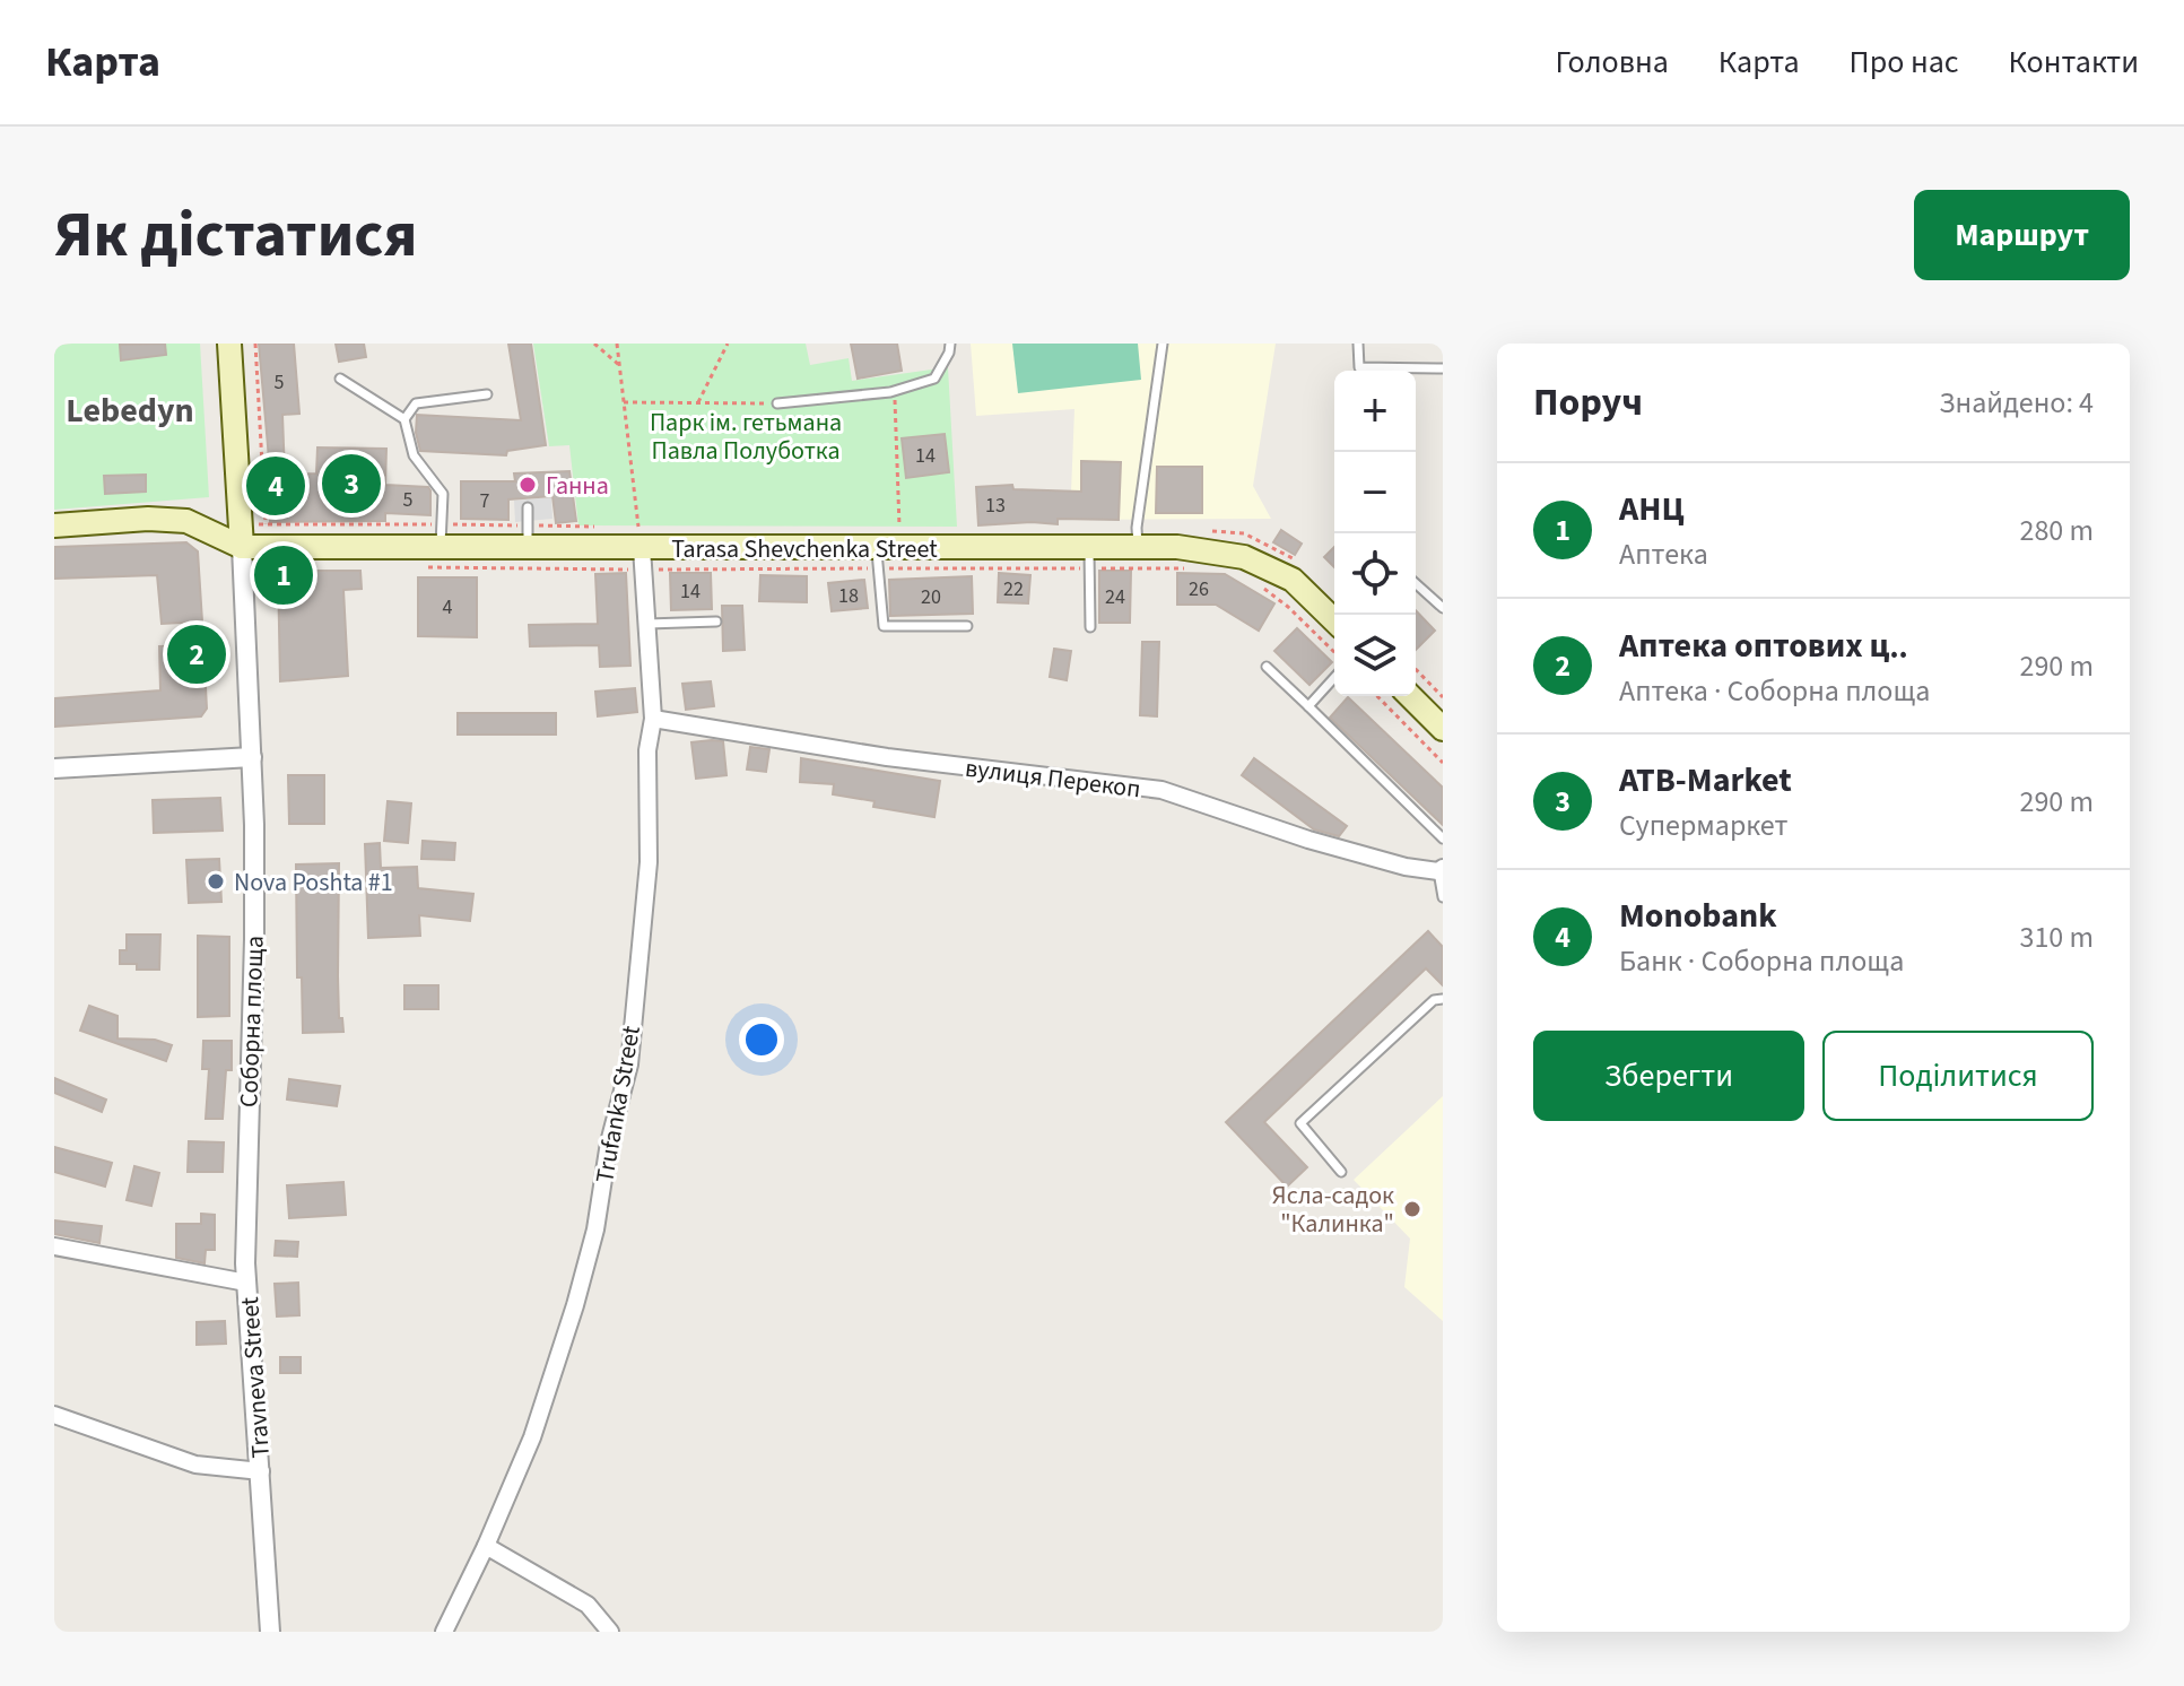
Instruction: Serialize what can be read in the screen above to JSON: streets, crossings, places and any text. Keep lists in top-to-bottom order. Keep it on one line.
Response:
{"streets":{"main road":["Tarasa Shevchenka Street","Соборна площа"],"street":["вулиця Перекоп","Trufanka Street","Travneva Street"]},"crossings":[["Tarasa Shevchenka Street","Соборна площа"],["Tarasa Shevchenka Street","Trufanka Street"],["вулиця Перекоп","Trufanka Street"],["Соборна площа","Travneva Street"]],"districts":["Lebedyn"],"parks":["Парк ім. гетьмана Павла Полуботка"],"places":["Ганна","Nova Poshta #1","Ясла-садок \"Калинка\""],"house_numbers":["5","14","5","7","13","22","26","14","18","20","24","4"],"page":{"header":"Карта","nav":["Головна","Карта","Про нас","Контакти"],"buttons":["Маршрут",["Зберегти","Поділитися"]],"title":"Як дістатися","heading":["Поруч","Знайдено: 4"],"map_buttons":["+","−"],"pins":["3","4","1","2"],"list":[{"mark":"1","name":"АНЦ","note":"Аптека","value":"280 m"},{"mark":"2","name":"Аптека оптових ц‥","note":"Аптека · Соборна площа","value":"290 m"},{"mark":"3","name":"ATB-Market","note":"Супермаркет","value":"290 m"},{"mark":"4","name":"Monobank","note":"Банк · Соборна площа","value":"310 m"}]}}
